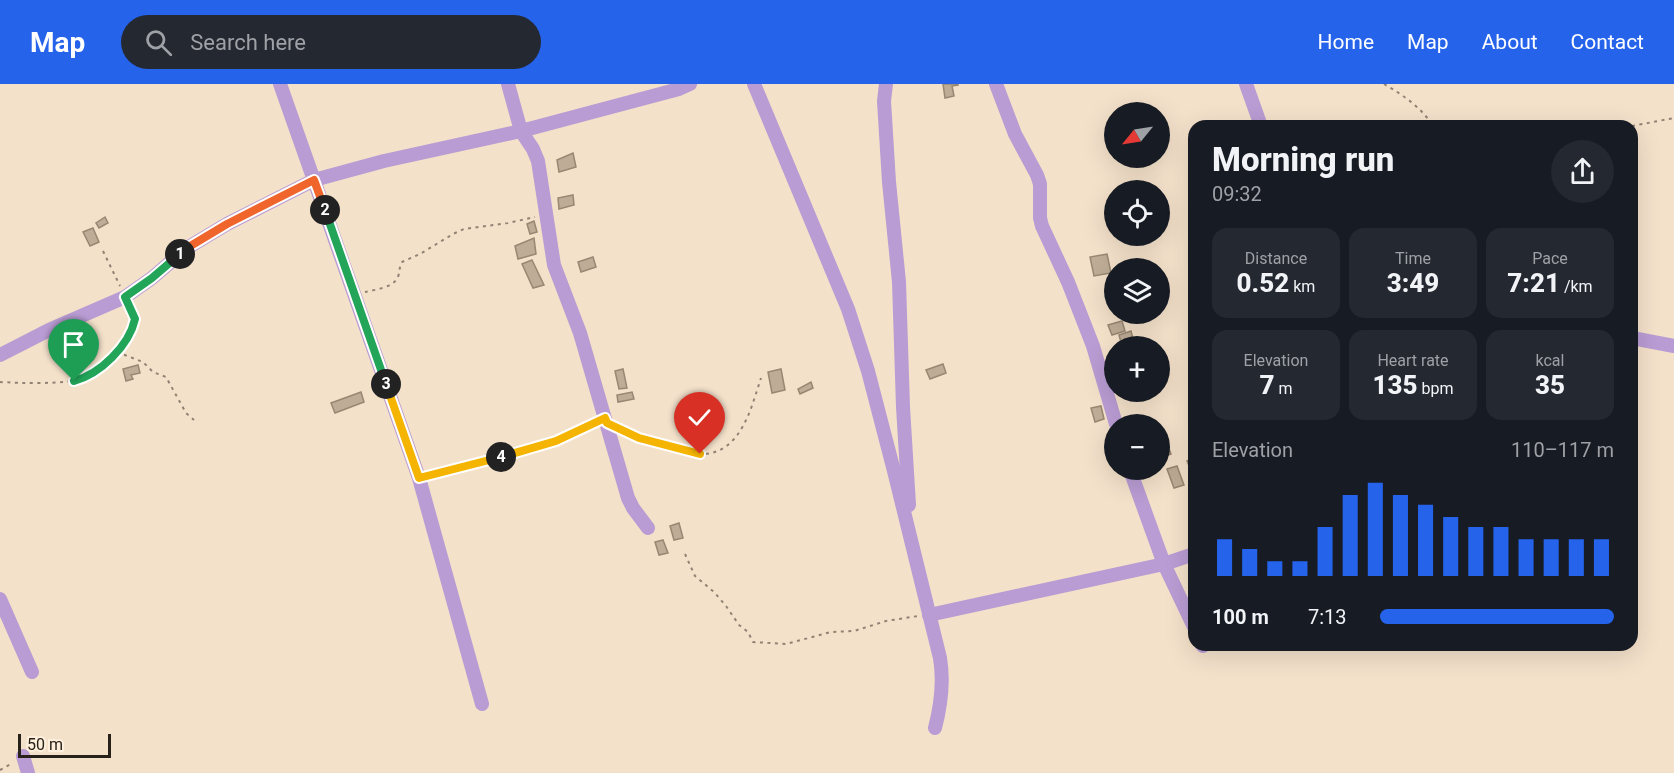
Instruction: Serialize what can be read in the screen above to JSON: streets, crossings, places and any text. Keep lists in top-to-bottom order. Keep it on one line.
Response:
{"scale_bar":"50 m","north":"bottom left","page":{"header":"Map","search":"Search here","nav":["Home","Map","About","Contact"],"map_buttons":["+","−"],"heading":["Morning run","09:32"],"pins":["2","1","3","4"],"stats":[["Distance","0.52 km"],["Time","3:49"],["Pace","7:21 /km"],["Elevation","7 m"],["Heart rate","135 bpm"],["kcal","35"]],"chart":["Elevation","110–117 m"],"list":[{"name":"100 m","note":"7:13"}],"scale":"50 m"}}
